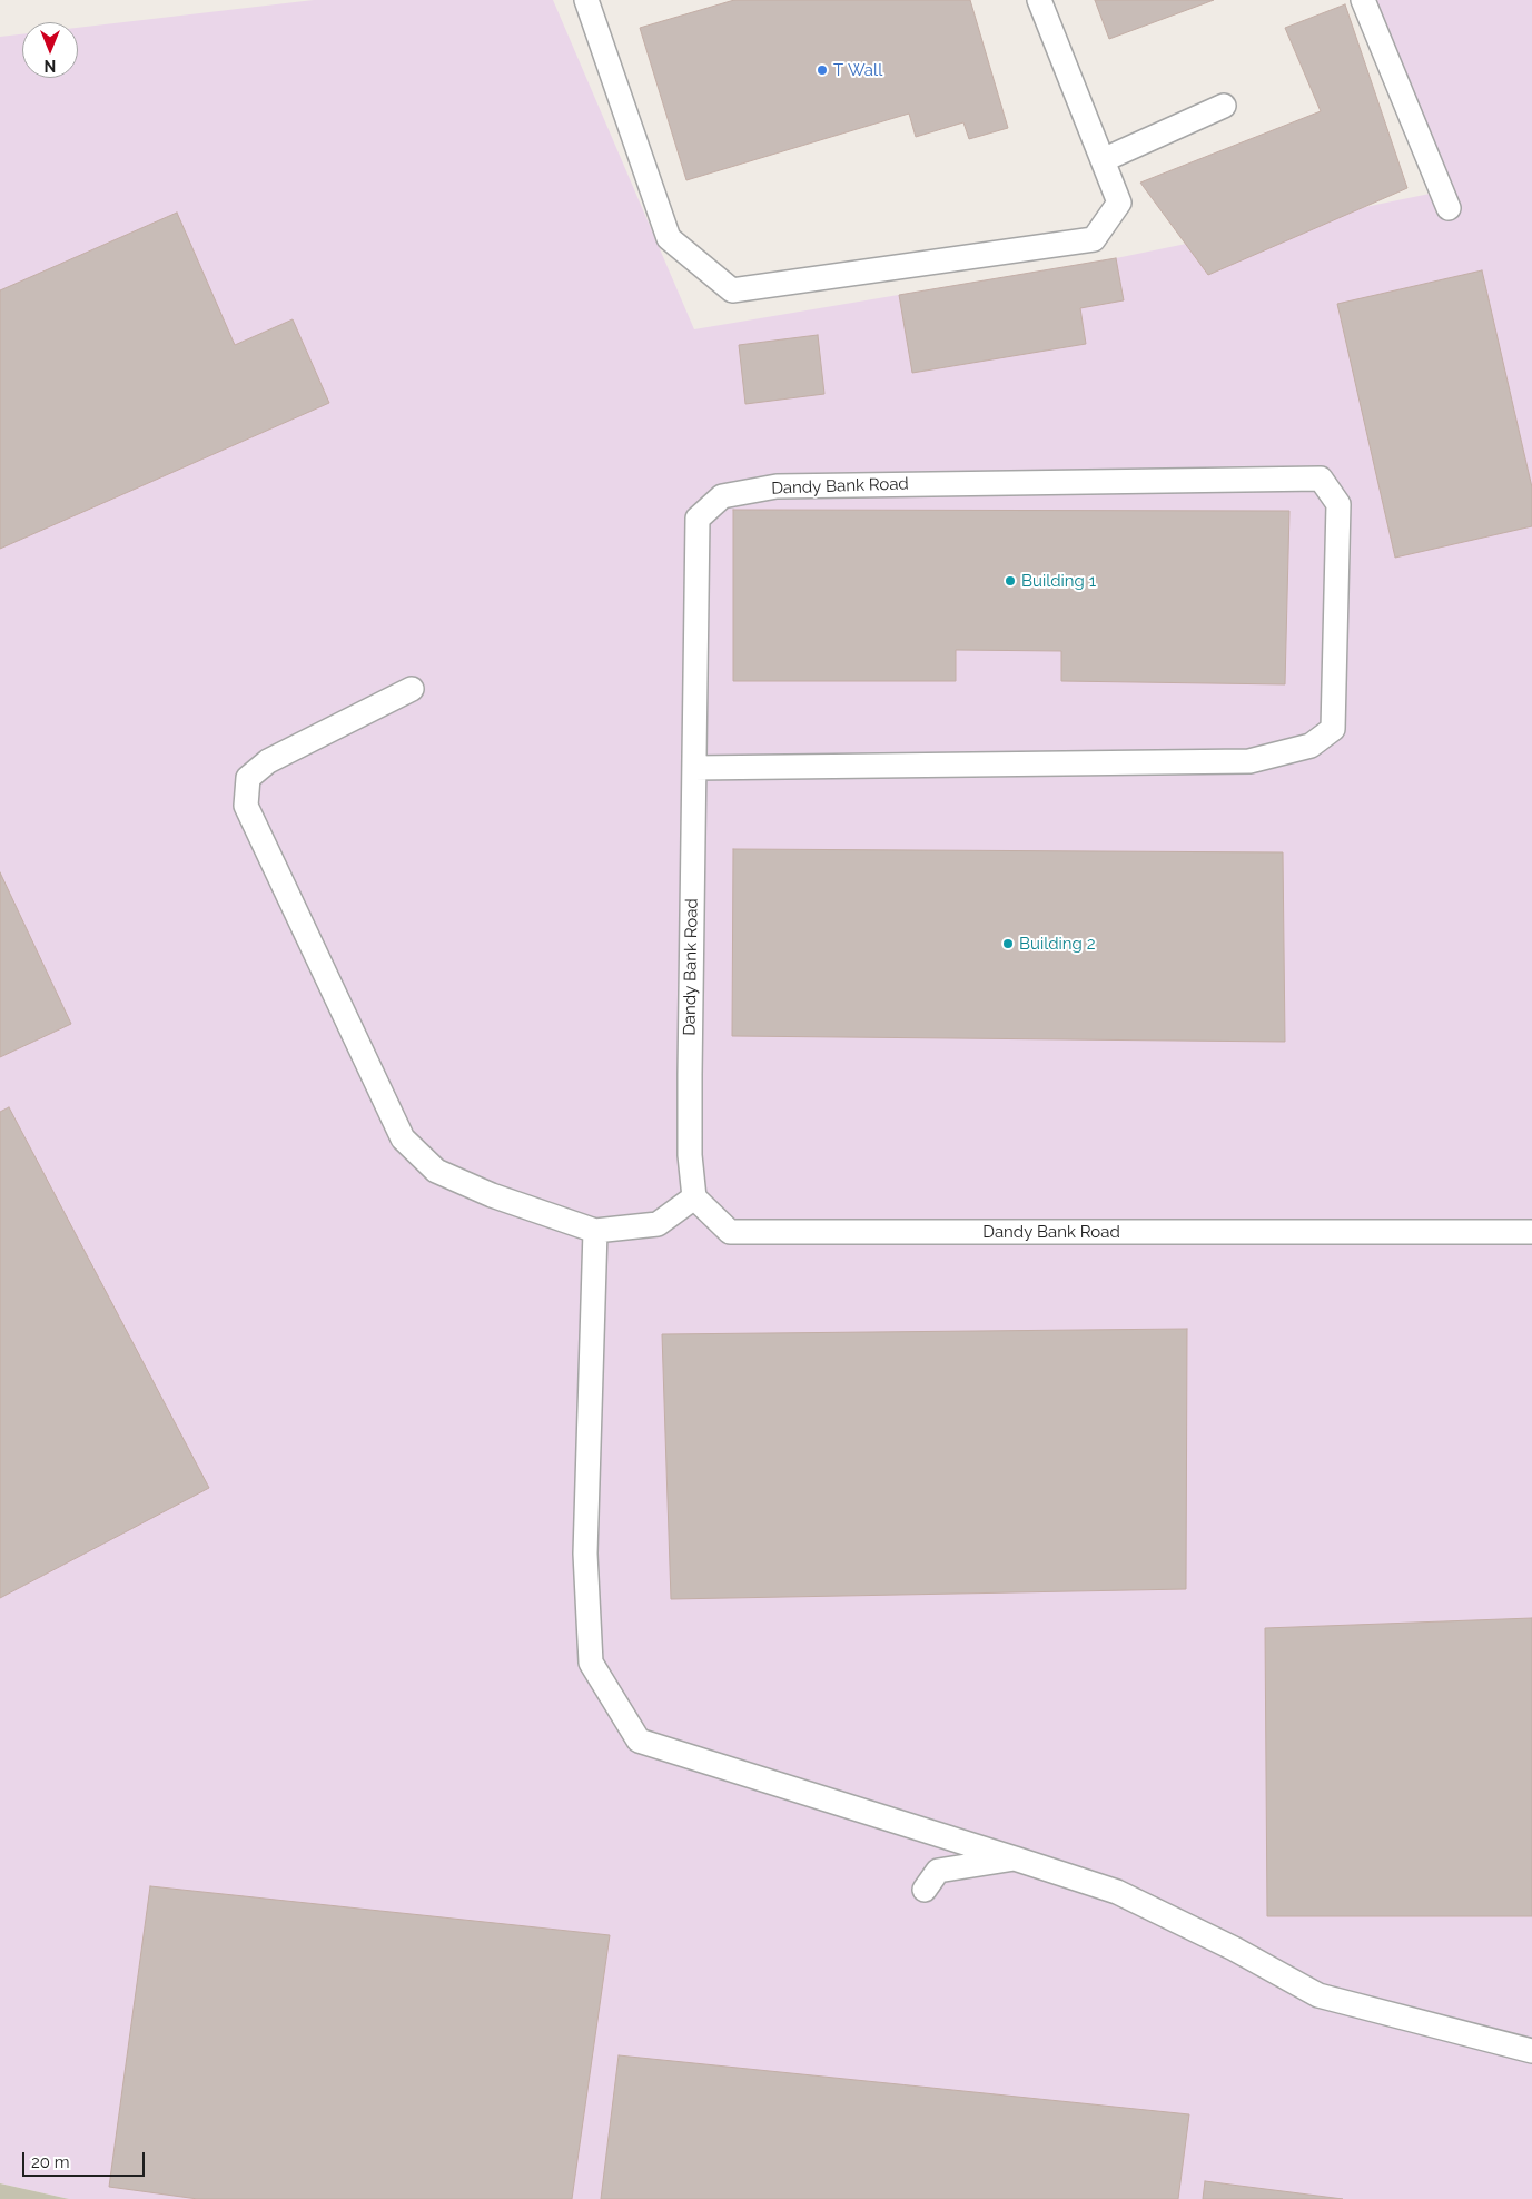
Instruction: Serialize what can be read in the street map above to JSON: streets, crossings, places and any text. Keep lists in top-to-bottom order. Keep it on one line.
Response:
{"streets":{"lane":["Dandy Bank Road"]},"places":["T Wall","Building 1","Building 2"],"scale_bar":"20 m","north":"bottom"}
